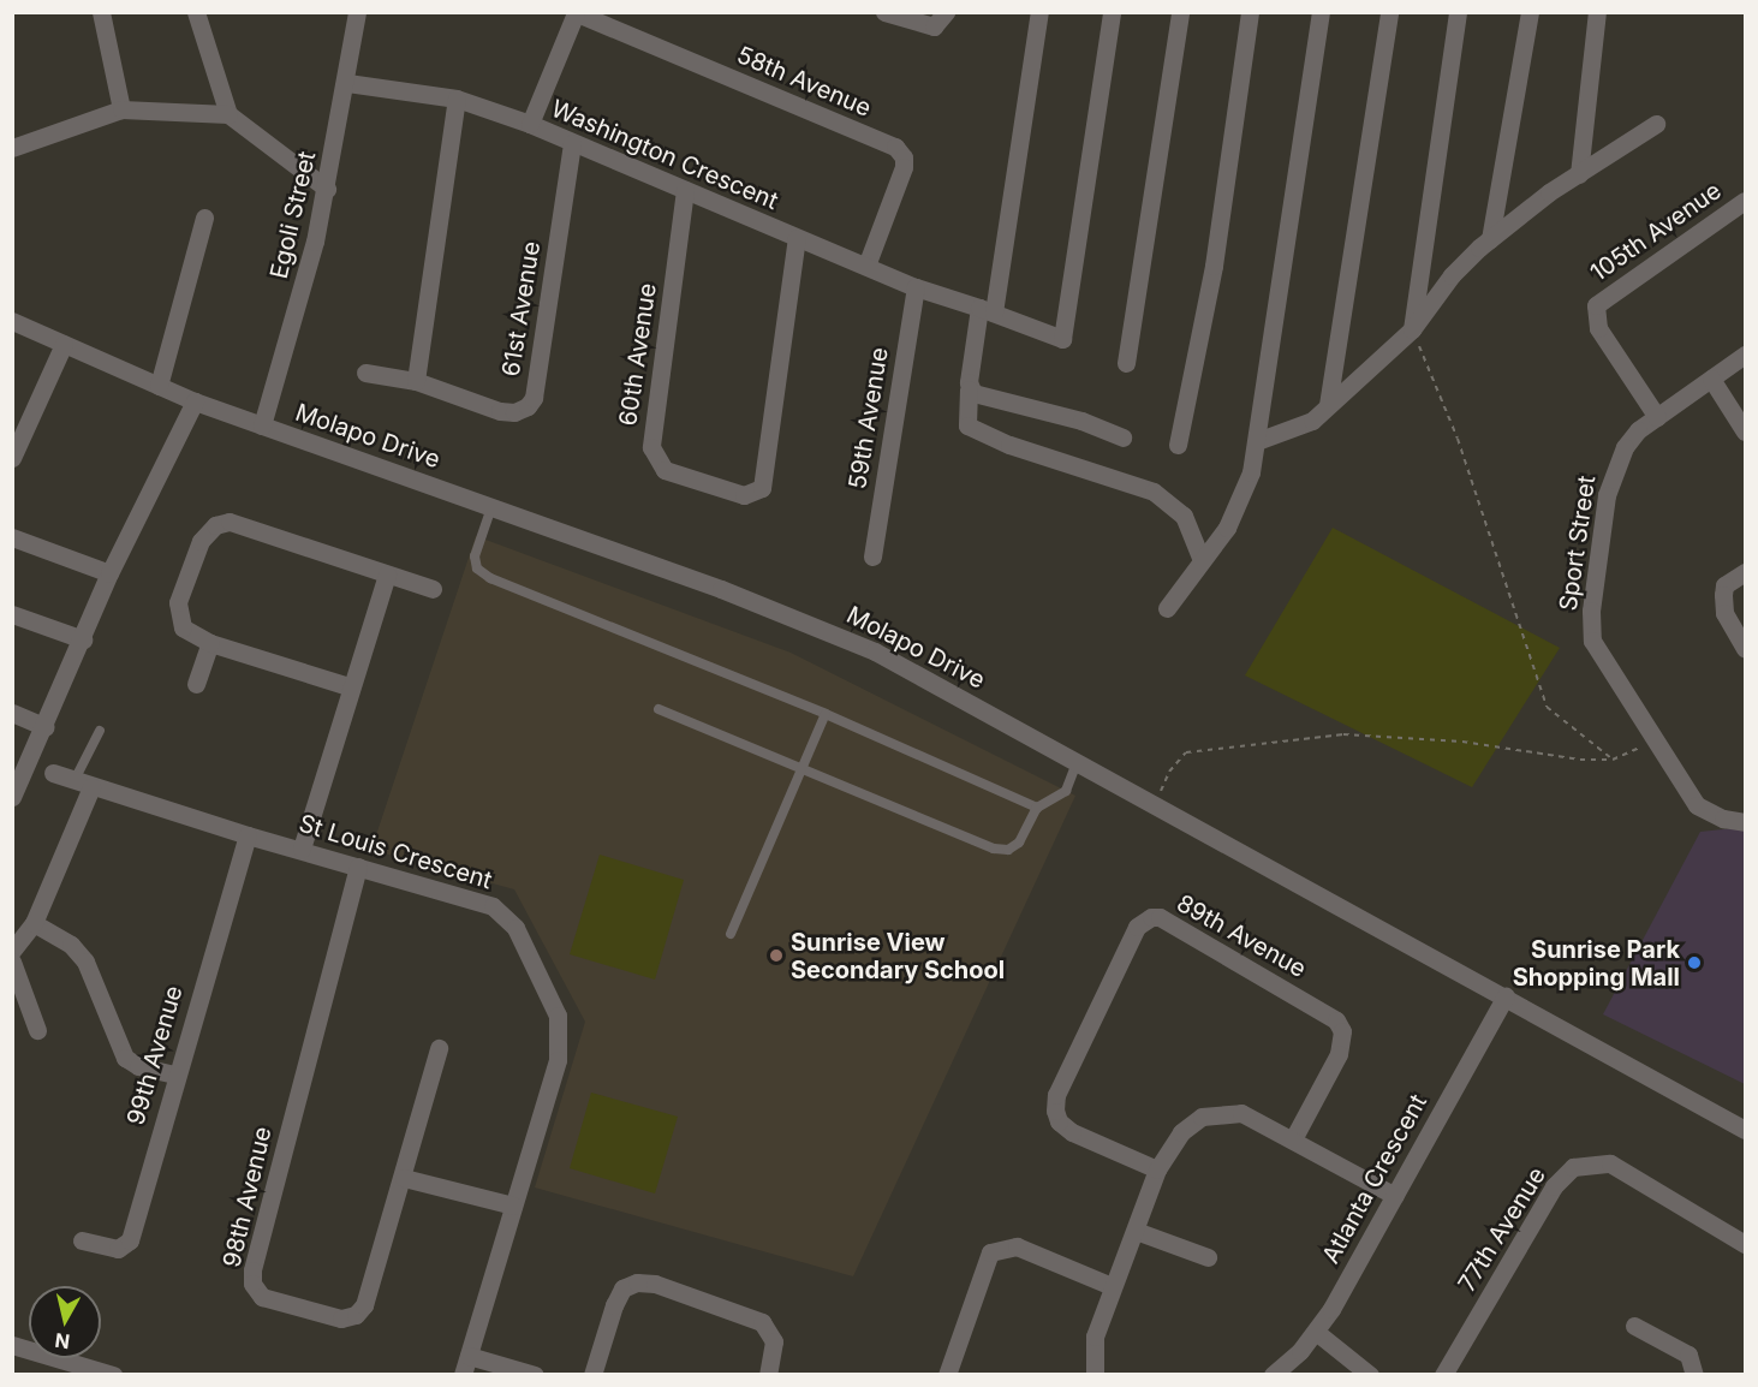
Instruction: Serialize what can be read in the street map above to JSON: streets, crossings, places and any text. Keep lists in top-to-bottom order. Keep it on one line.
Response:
{"streets":{"street":["58th Avenue","Washington Crescent","Egoli Street","105th Avenue","61st Avenue","60th Avenue","59th Avenue","Molapo Drive","Sport Street","St Louis Crescent","89th Avenue","99th Avenue","Atlanta Crescent","98th Avenue","77th Avenue"]},"crossings":[["58th Avenue","Washington Crescent"],["Washington Crescent","Egoli Street"],["Washington Crescent","61st Avenue"],["Washington Crescent","60th Avenue"],["Washington Crescent","59th Avenue"],["Egoli Street","Molapo Drive"],["105th Avenue","Sport Street"],["Molapo Drive","Atlanta Crescent"],["St Louis Crescent","99th Avenue"],["St Louis Crescent","98th Avenue"]],"places":["Sunrise View Secondary School","Sunrise Park Shopping Mall"],"north":"bottom"}
